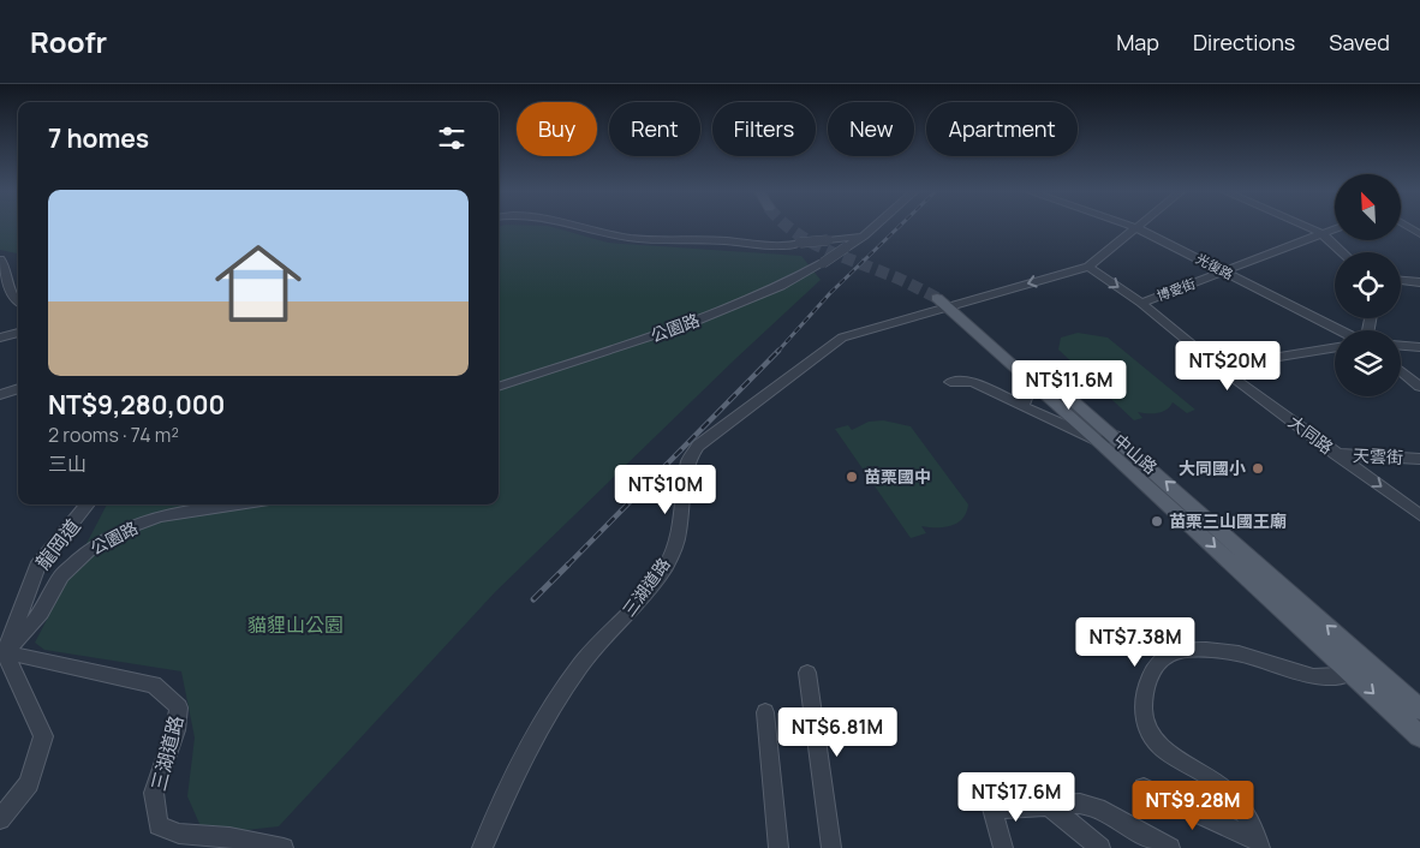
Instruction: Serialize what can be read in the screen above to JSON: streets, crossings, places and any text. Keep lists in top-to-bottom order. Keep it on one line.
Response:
{"streets":{"main road":["中山路"],"street":["光復路","博愛街","公園路","大同路","天雲街","龍岡道","三湖道路"]},"crossings":[["光復路","博愛街"],["博愛街","大同路"],["公園路","龍岡道"],["公園路","三湖道路"],["大同路","天雲街"],["中山路","三湖道路"],["龍岡道","三湖道路"]],"one_way":["大同路"],"parks":["貓貍山公園"],"places":["大同國小","苗栗國中","苗栗三山國王廟"],"north":"top left","page":{"header":"Roofr","nav":["Map","Directions","Saved"],"chip":["Buy","Rent","Filters","New","Apartment"],"heading":"7 homes","list":[{"name":"NT$9,280,000","note":"2 rooms · 74 m² · 三山"}],"price":["NT$20M","NT$11.6M","NT$10M","NT$7.38M","NT$6.81M","NT$17.6M","NT$9.28M"]}}
